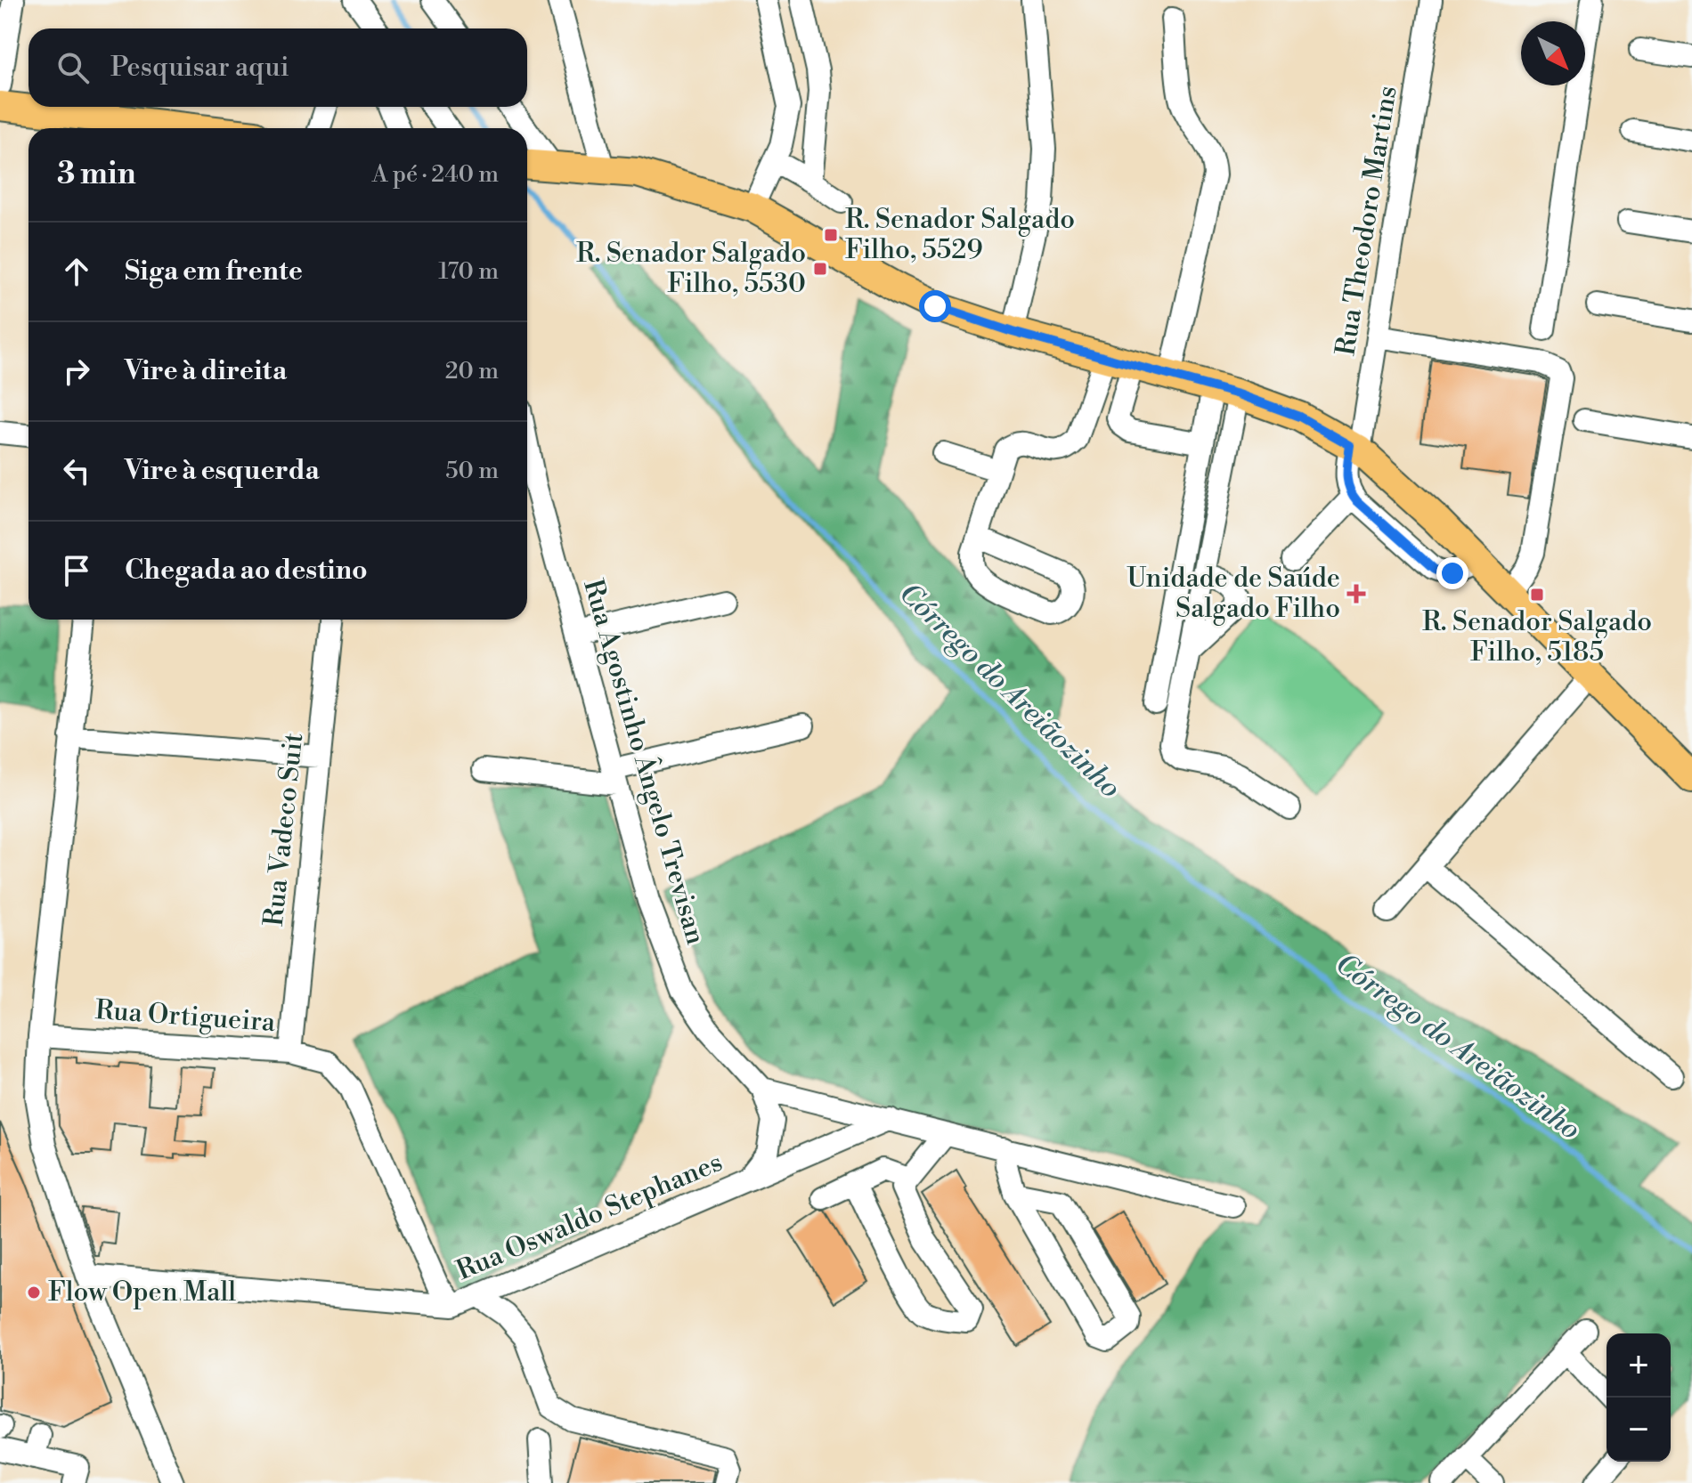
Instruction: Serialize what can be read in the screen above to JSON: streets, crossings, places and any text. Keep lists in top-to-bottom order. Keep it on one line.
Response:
{"streets":{"street":["Rua Theodoro Martins","Rua Agostinho Ângelo Trevisan","Rua Vadeco Suit","Rua Ortigueira","Rua Oswaldo Stephanes"]},"crossings":[["Rua Agostinho Ângelo Trevisan","Rua Oswaldo Stephanes"],["Rua Vadeco Suit","Rua Ortigueira"],["Rua Ortigueira","Rua Oswaldo Stephanes"]],"water":["Córrego do Areiãozinho"],"places":{"transit":["R. Senador Salgado Filho, 5529","R. Senador Salgado Filho, 5530","R. Senador Salgado Filho, 5185"],"health":["Unidade de Saúde Salgado Filho"],"other":["Flow Open Mall"]},"north":"bottom right","page":{"search":"Pesquisar aqui","heading":["3 min","A pé · 240 m"],"list":[["Siga em frente","170 m"],["Vire à direita","20 m"],["Vire à esquerda","50 m"],"Chegada ao destino"],"map_buttons":["+","−"]}}
